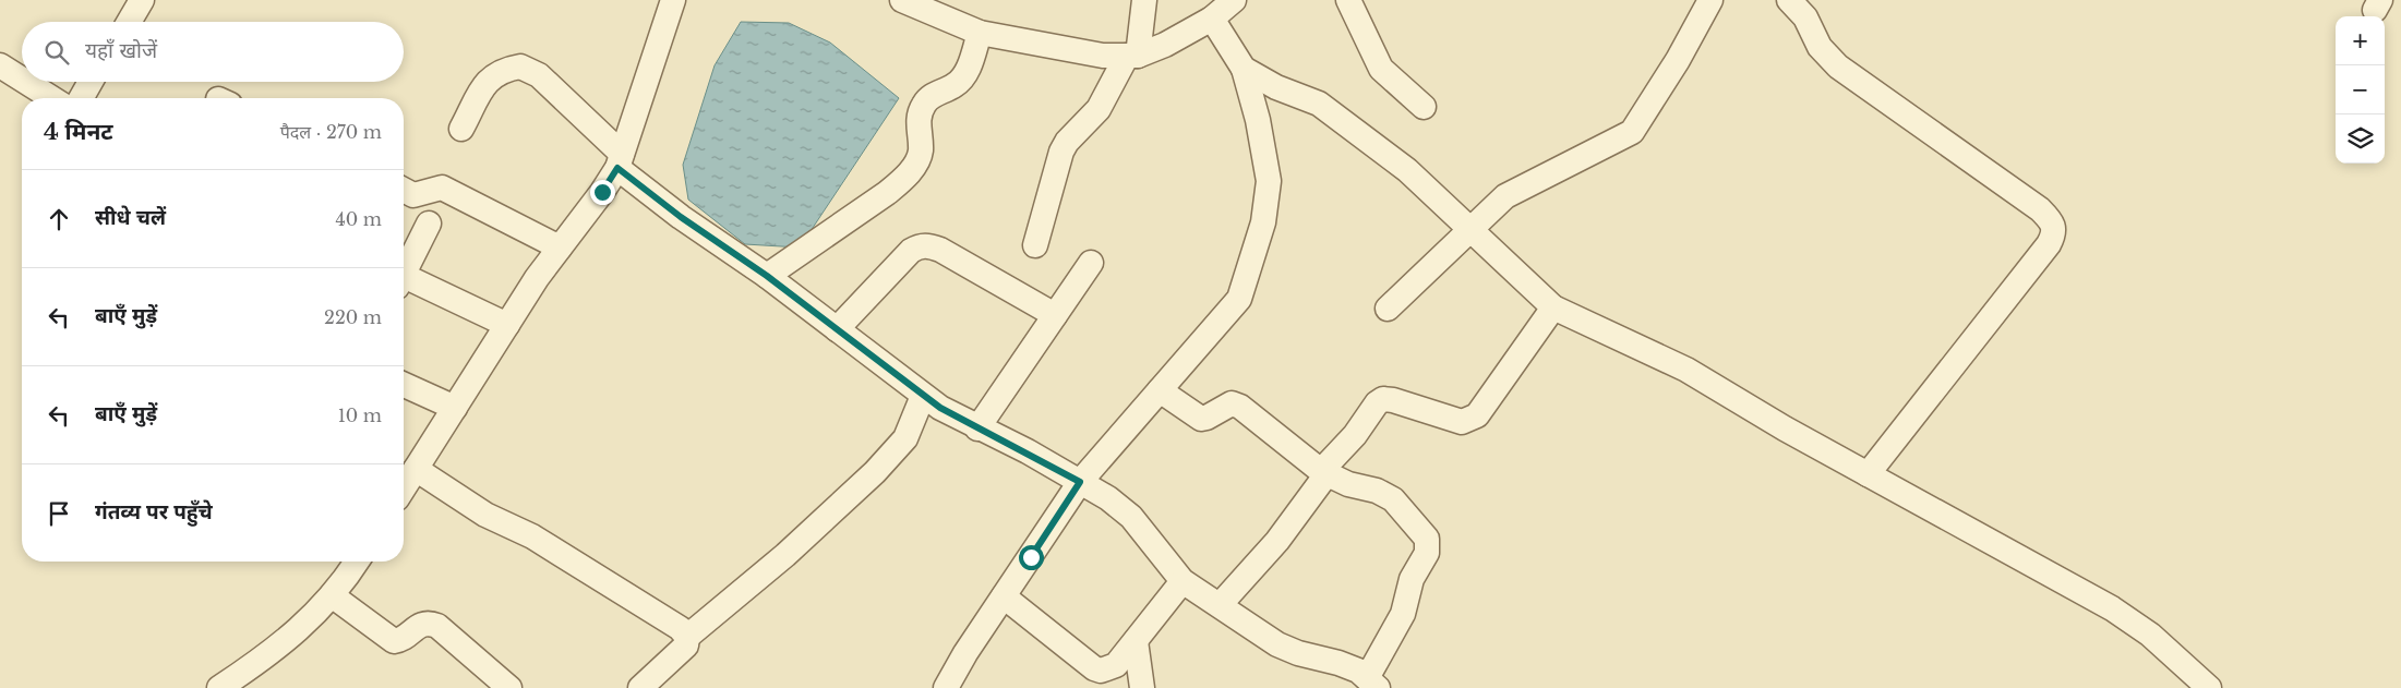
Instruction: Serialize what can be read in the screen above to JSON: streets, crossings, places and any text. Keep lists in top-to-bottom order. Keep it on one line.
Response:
{"page":{"map_buttons":["+","−"],"search":"यहाँ खोजें","heading":["4 मिनट","पैदल · 270 m"],"list":[["सीधे चलें","40 m"],["बाएँ मुड़ें","220 m"],["बाएँ मुड़ें","10 m"],"गंतव्य पर पहुँचे"]}}
